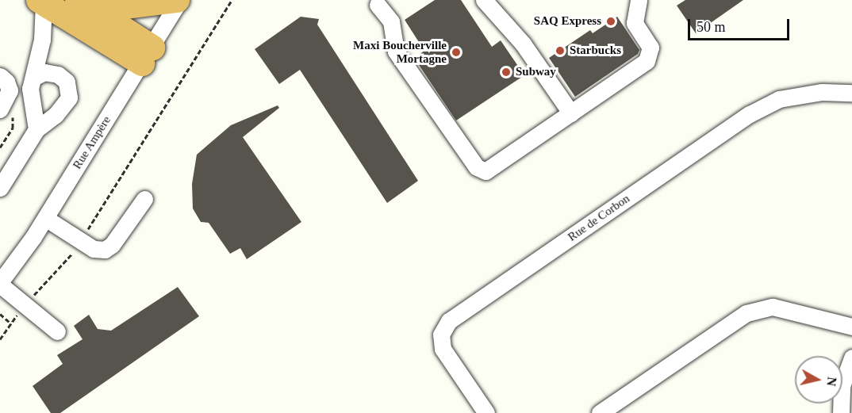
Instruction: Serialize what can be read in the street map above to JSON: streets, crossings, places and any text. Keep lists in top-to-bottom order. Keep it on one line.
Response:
{"streets":{"street":["Rue Ampère","Rue de Corbon"]},"places":["SAQ Express","Starbucks","Maxi Boucherville Mortagne","Subway"],"scale_bar":"50 m","north":"right"}
